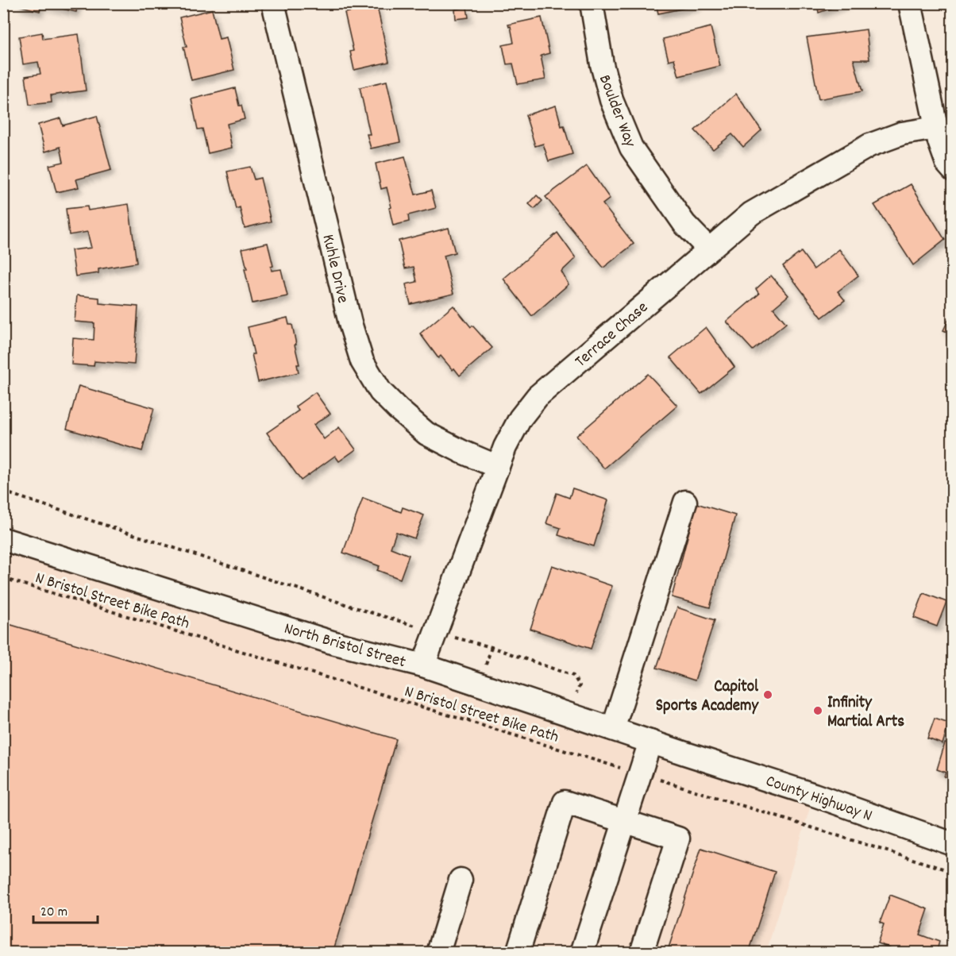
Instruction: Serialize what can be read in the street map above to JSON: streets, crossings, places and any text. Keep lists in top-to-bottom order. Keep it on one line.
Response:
{"streets":{"street":["Boulder Way","Kuhle Drive","Terrace Chase","North Bristol Street","County Highway N"],"path":["N Bristol Street Bike Path"]},"crossings":[["Boulder Way","Terrace Chase"],["Kuhle Drive","Terrace Chase"],["Terrace Chase","North Bristol Street"],["North Bristol Street","County Highway N"]],"places":["Capitol Sports Academy","Infinity Martial Arts"],"scale_bar":"20 m"}
